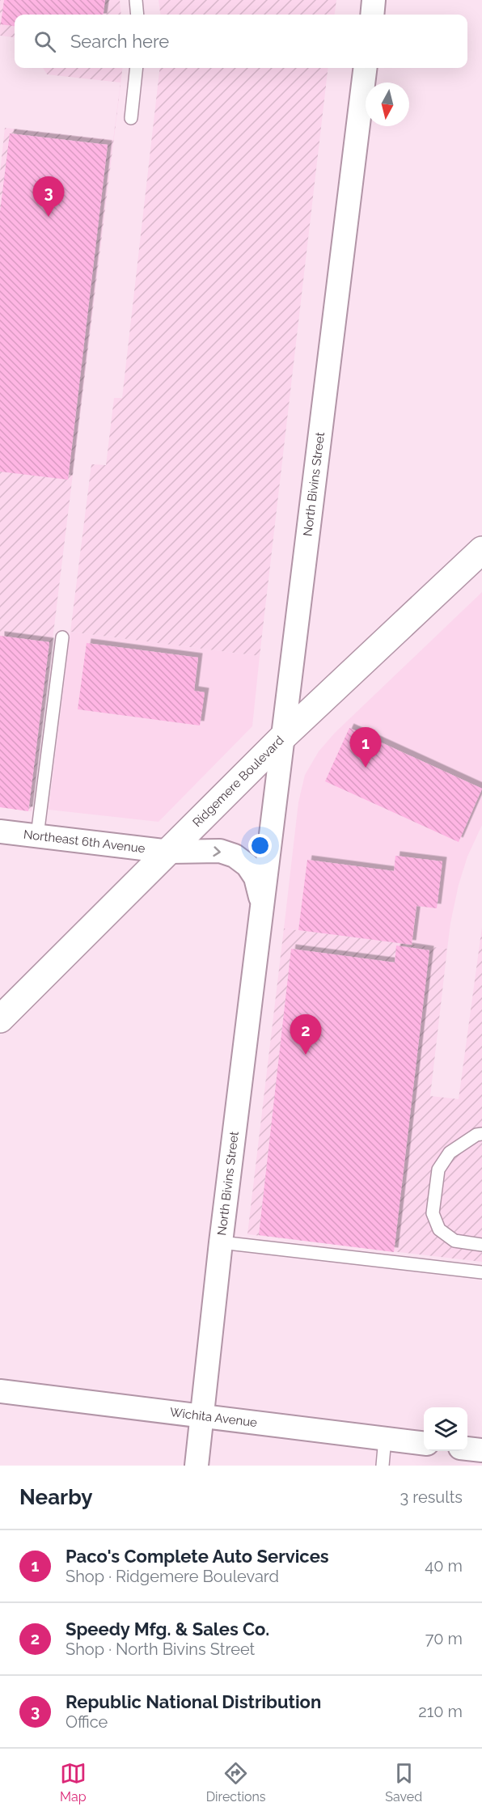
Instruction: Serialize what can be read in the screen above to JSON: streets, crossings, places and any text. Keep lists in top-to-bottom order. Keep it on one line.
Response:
{"streets":{"main road":["Ridgemere Boulevard"],"street":["North Bivins Street","Northeast 6th Avenue","Wichita Avenue"]},"crossings":[["North Bivins Street","Ridgemere Boulevard"],["North Bivins Street","Northeast 6th Avenue"],["North Bivins Street","Wichita Avenue"],["Ridgemere Boulevard","Northeast 6th Avenue"]],"north":"bottom","page":{"search":"Search here","pins":["3","1","2"],"heading":["Nearby","3 results"],"list":[{"mark":"1","name":"Paco's Complete Auto Services","note":"Shop · Ridgemere Boulevard","value":"40 m"},{"mark":"2","name":"Speedy Mfg. & Sales Co.","note":"Shop · North Bivins Street","value":"70 m"},{"mark":"3","name":"Republic National Distribution","note":"Office","value":"210 m"}],"nav":["Map","Directions","Saved"]}}
